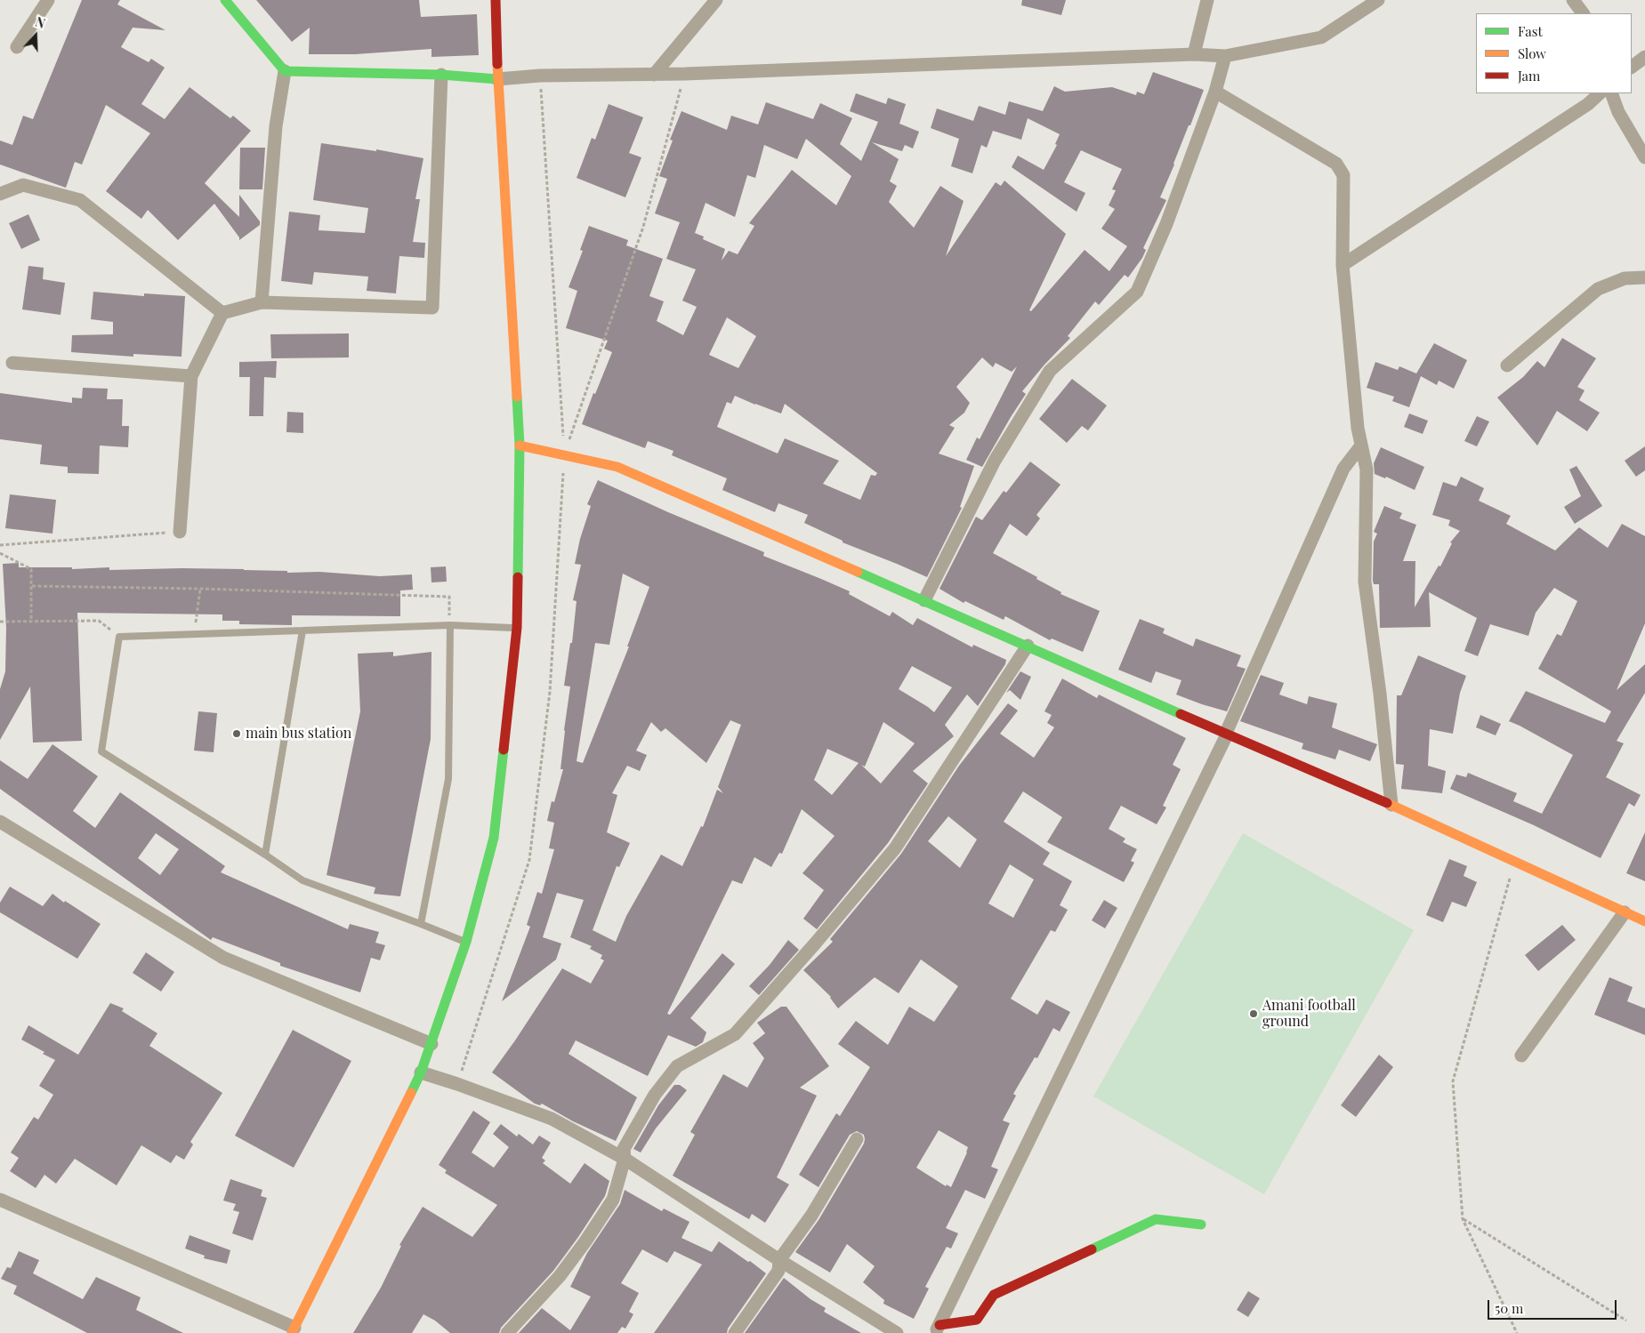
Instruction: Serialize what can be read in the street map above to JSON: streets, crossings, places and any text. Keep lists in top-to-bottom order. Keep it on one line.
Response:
{"places":["main bus station","Amani football ground"],"legend":["Fast","Slow","Jam"],"scale_bar":"50 m","north":"top"}
